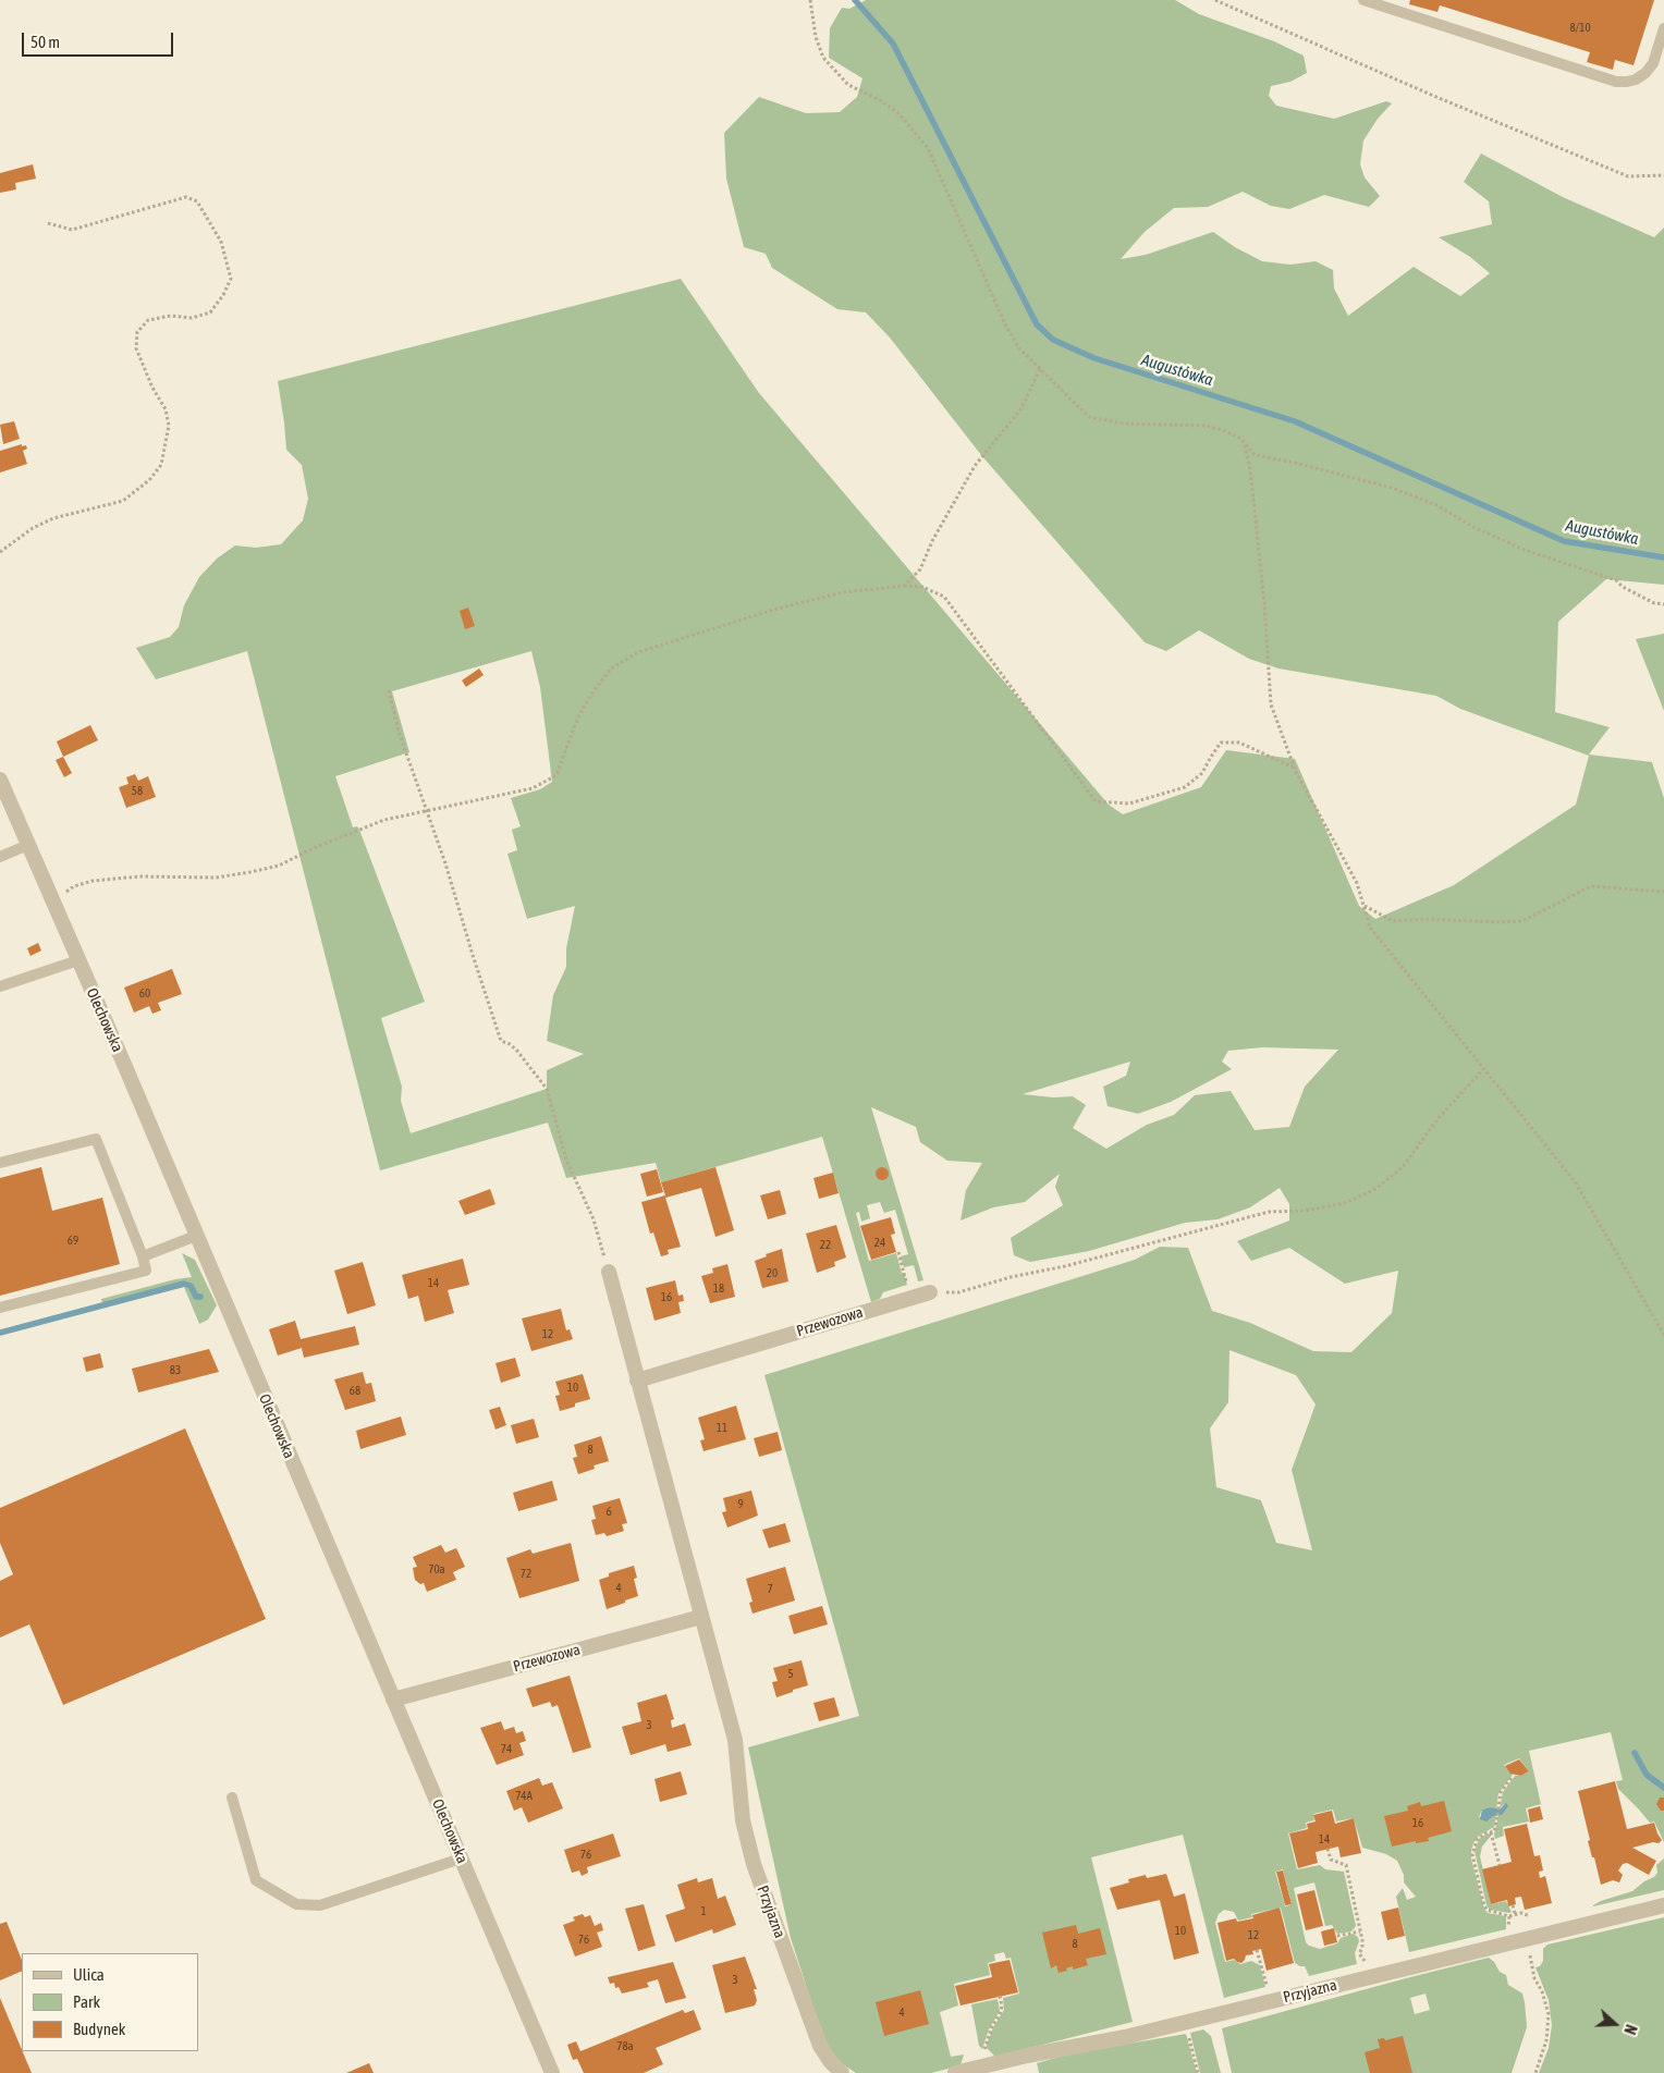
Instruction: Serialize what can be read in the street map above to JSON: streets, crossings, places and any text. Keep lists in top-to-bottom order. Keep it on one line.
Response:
{"streets":{"street":["Olechowska","Przewozowa","Przyjazna"]},"crossings":[["Olechowska","Przewozowa"],["Przewozowa","Przyjazna"]],"water":["Augustówka"],"house_numbers":["8/10","58","60","69","24","22","20","14","18","16","12","83","10","68","11","8","9","6","70a","72","4","7","5","3","74","74A","16","14","76","1","10","12","76","8","3","4","78a"],"legend":["Ulica","Park","Budynek"],"scale_bar":"50 m","north":"right"}
